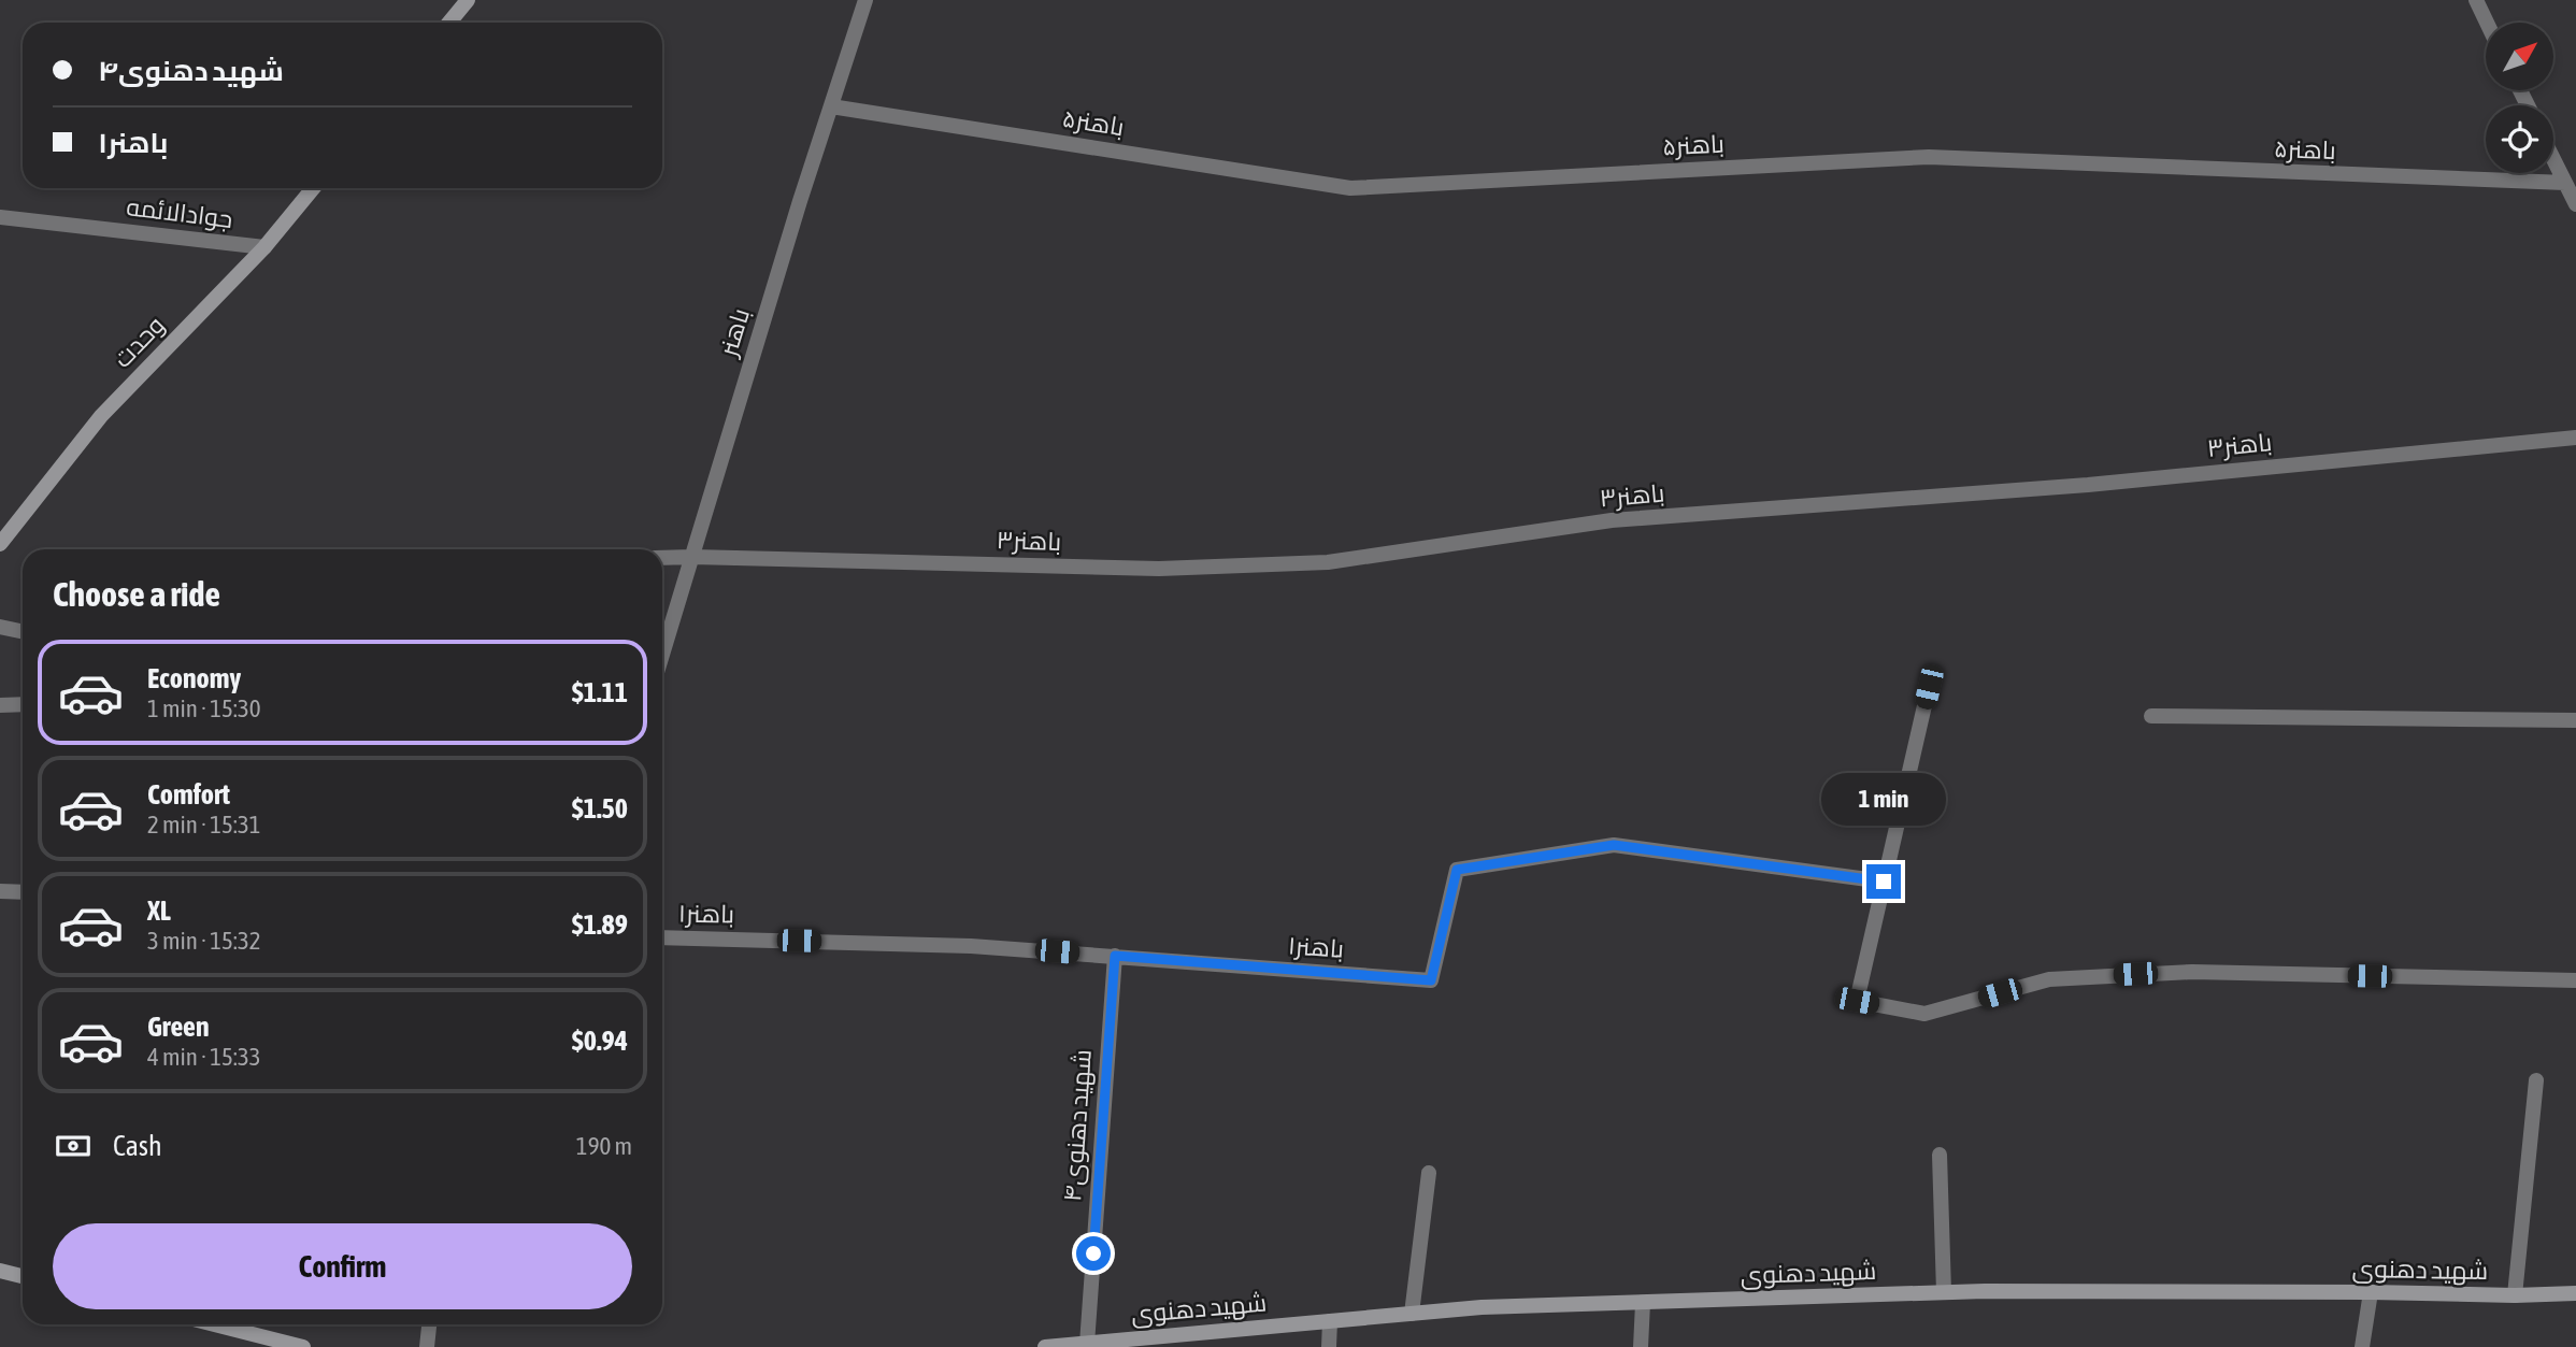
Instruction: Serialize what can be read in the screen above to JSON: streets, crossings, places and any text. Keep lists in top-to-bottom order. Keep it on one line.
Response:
{"streets":{"street":["باهنر۵","جوادالائمه","باهنر","وحدت","باهنر۳","باهنر۱","شهید دهنوی۴","شهید دهنوی"]},"crossings":[["باهنر۵","باهنر"],["جوادالائمه","وحدت"],["باهنر","باهنر۳"],["باهنر۱","شهید دهنوی۴"],["شهید دهنوی۴","شهید دهنوی"]],"north":"top right","page":{"banner":["شهید دهنوی۴","باهنر۱"],"heading":"Choose a ride","list":[{"name":"Economy","note":"1 min · 15:30","value":"$1.11"},{"name":"Comfort","note":"2 min · 15:31","value":"$1.50"},{"name":"XL","note":"3 min · 15:32","value":"$1.89"},{"name":"Green","note":"4 min · 15:33","value":"$0.94"}],"bubble":"1 min","pay":["Cash","190 m"],"buttons":"Confirm"}}
